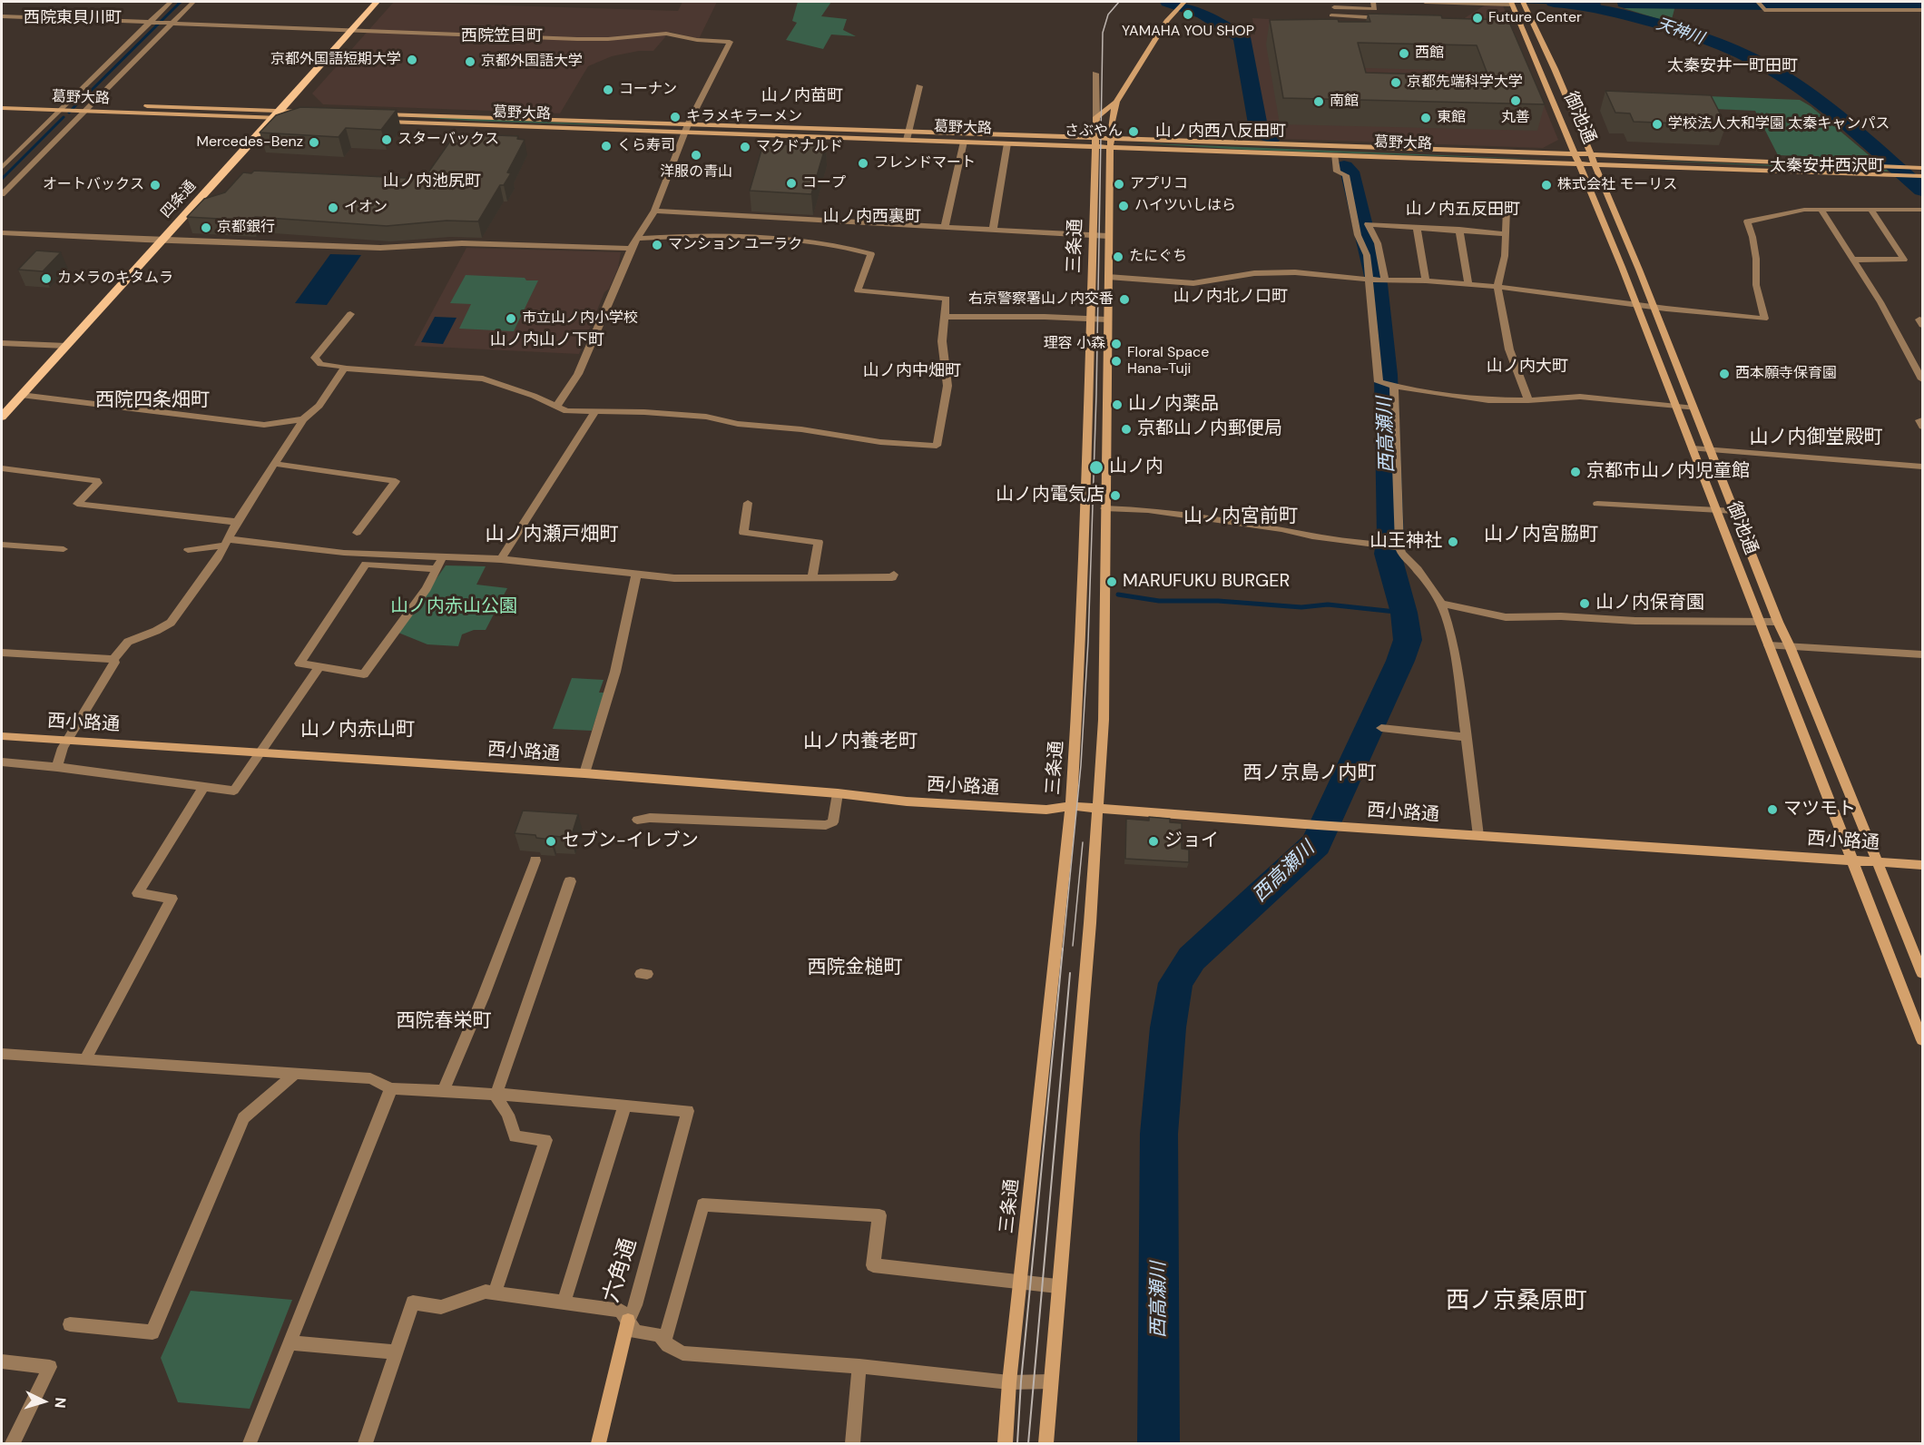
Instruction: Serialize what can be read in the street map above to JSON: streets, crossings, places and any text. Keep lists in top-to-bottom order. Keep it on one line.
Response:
{"streets":{"main road":["四条通"],"street":["葛野大路","御池通","三条通","西小路通","六角通"]},"crossings":[["葛野大路","御池通"],["葛野大路","四条通"],["葛野大路","三条通"],["御池通","西小路通"],["三条通","西小路通"]],"districts":["西院東貝川町","西院笠目町","太秦安井一町田町","山ノ内苗町","山ノ内西八反田町","太秦安井西沢町","山ノ内池尻町","山ノ内五反田町","山ノ内西裏町","山ノ内北ノ口町","山ノ内山ノ下町","山ノ内大町","山ノ内中畑町","西院四条畑町","山ノ内御堂殿町","山ノ内宮前町","山ノ内瀬戸畑町","山ノ内宮脇町","山ノ内赤山町","山ノ内養老町","西ノ京島ノ内町","西院金槌町","西院春栄町","西ノ京桑原町"],"water":["天神川","西高瀬川"],"parks":["山ノ内赤山公園"],"places":["YAMAHA YOU SHOP","Future Center","西館","京都外国語短期大学","京都外国語大学","京都先端科学大学","コーナン","丸善","南館","キラメキラーメン","東館","学校法人大和学園 太秦キャンパス","さぶやん","スターバックス","Mercedes-Benz","くら寿司","マクドナルド","洋服の青山","フレンドマート","コープ","アプリコ","オートバックス","株式会社 モーリス","ハイツいしはら","イオン","京都銀行","マンション ユーラク","たにぐち","カメラのキタムラ","右京警察署山ノ内交番","市立山ノ内小学校","理容 小森","Floral Space Hana-Tuji","西本願寺保育園","山ノ内薬品","京都山ノ内郵便局","山ノ内","京都市山ノ内児童館","山ノ内電気店","山王神社","MARUFUKU BURGER","山ノ内保育園","マツモト","セブン-イレブン","ジョイ"],"north":"right"}
